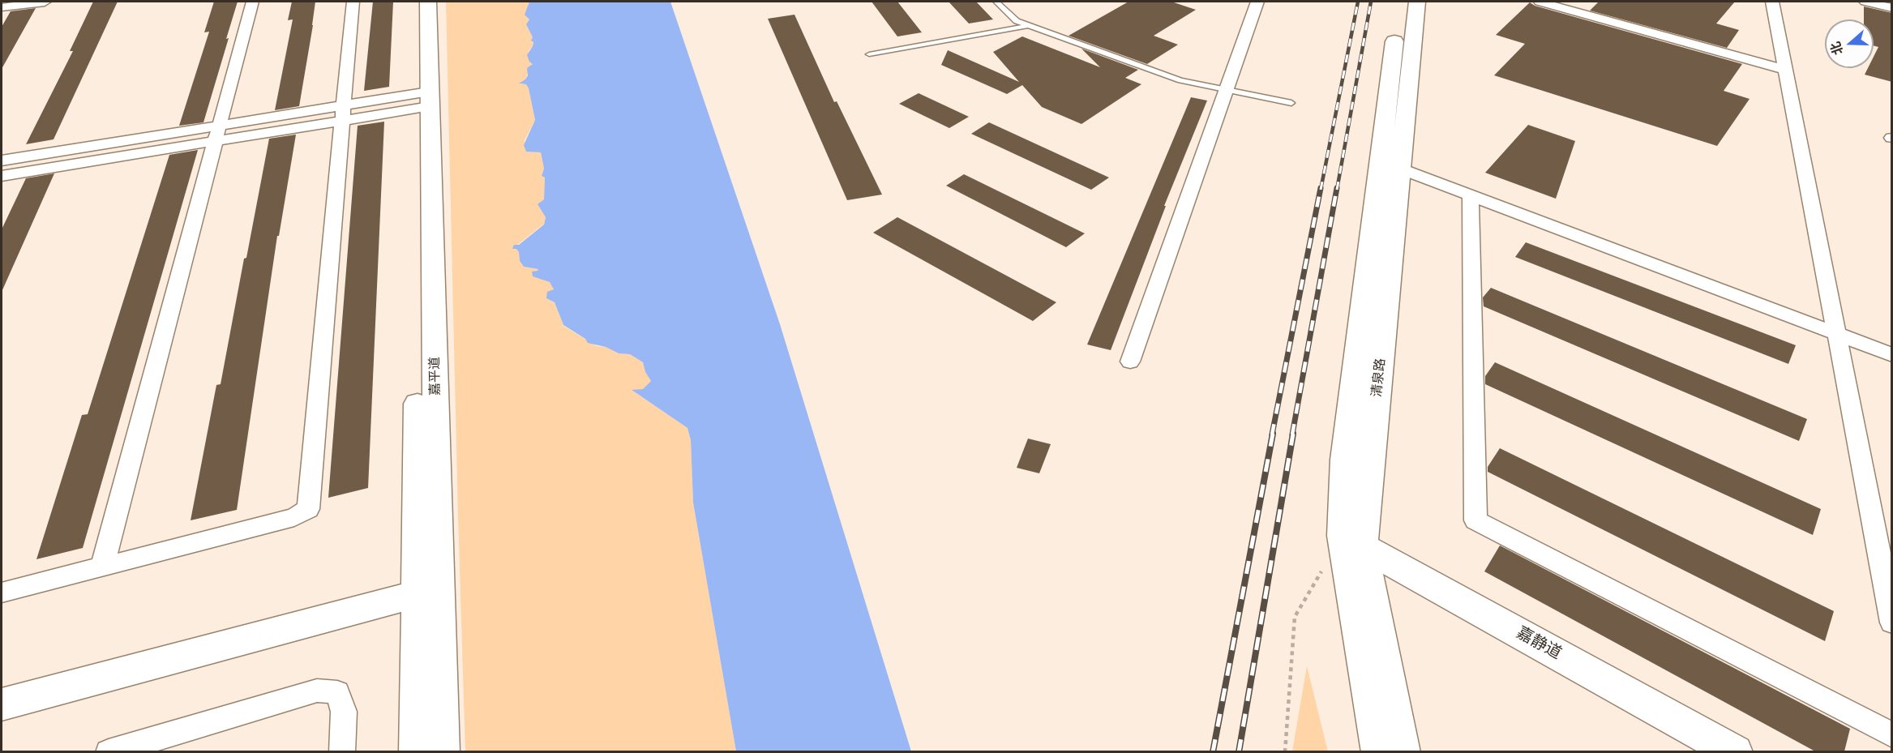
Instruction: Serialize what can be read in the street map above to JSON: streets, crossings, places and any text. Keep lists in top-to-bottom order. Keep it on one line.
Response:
{"streets":{"street":["嘉平道","清泉路","嘉静道"]},"crossings":[["清泉路","嘉静道"]],"north":"left"}
